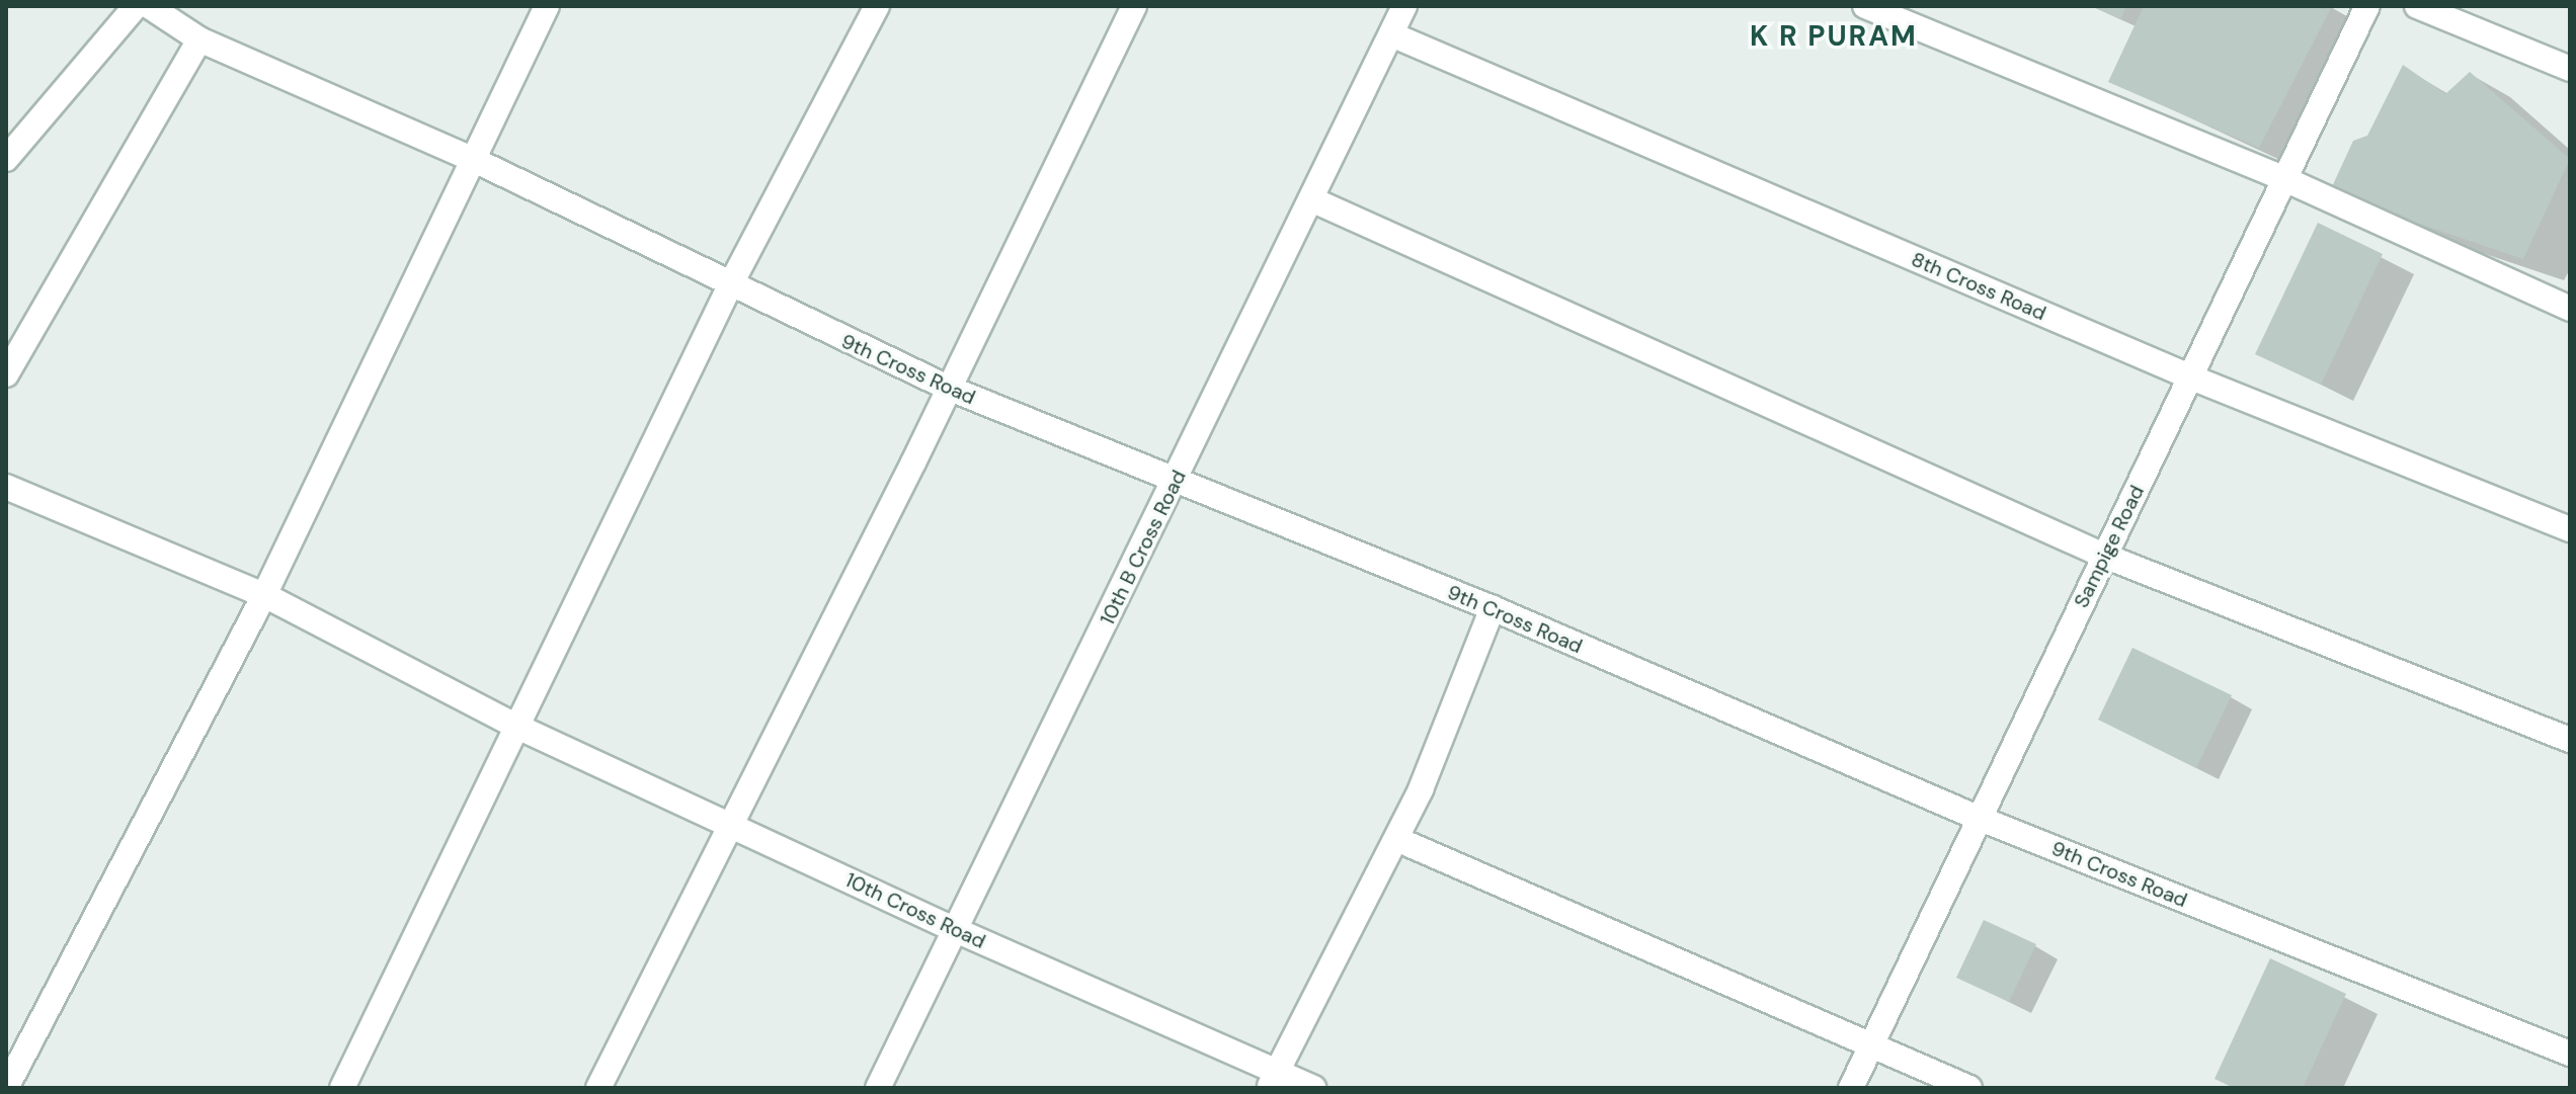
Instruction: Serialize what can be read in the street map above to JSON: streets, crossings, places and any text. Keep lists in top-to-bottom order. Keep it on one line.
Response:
{"streets":{"street":["8th Cross Road","9th Cross Road","Sampige Road","10th B Cross Road","10th Cross Road"]},"crossings":[["8th Cross Road","Sampige Road"],["8th Cross Road","10th B Cross Road"],["9th Cross Road","Sampige Road"],["9th Cross Road","10th B Cross Road"],["10th B Cross Road","10th Cross Road"]],"districts":["K R PURAM"]}
